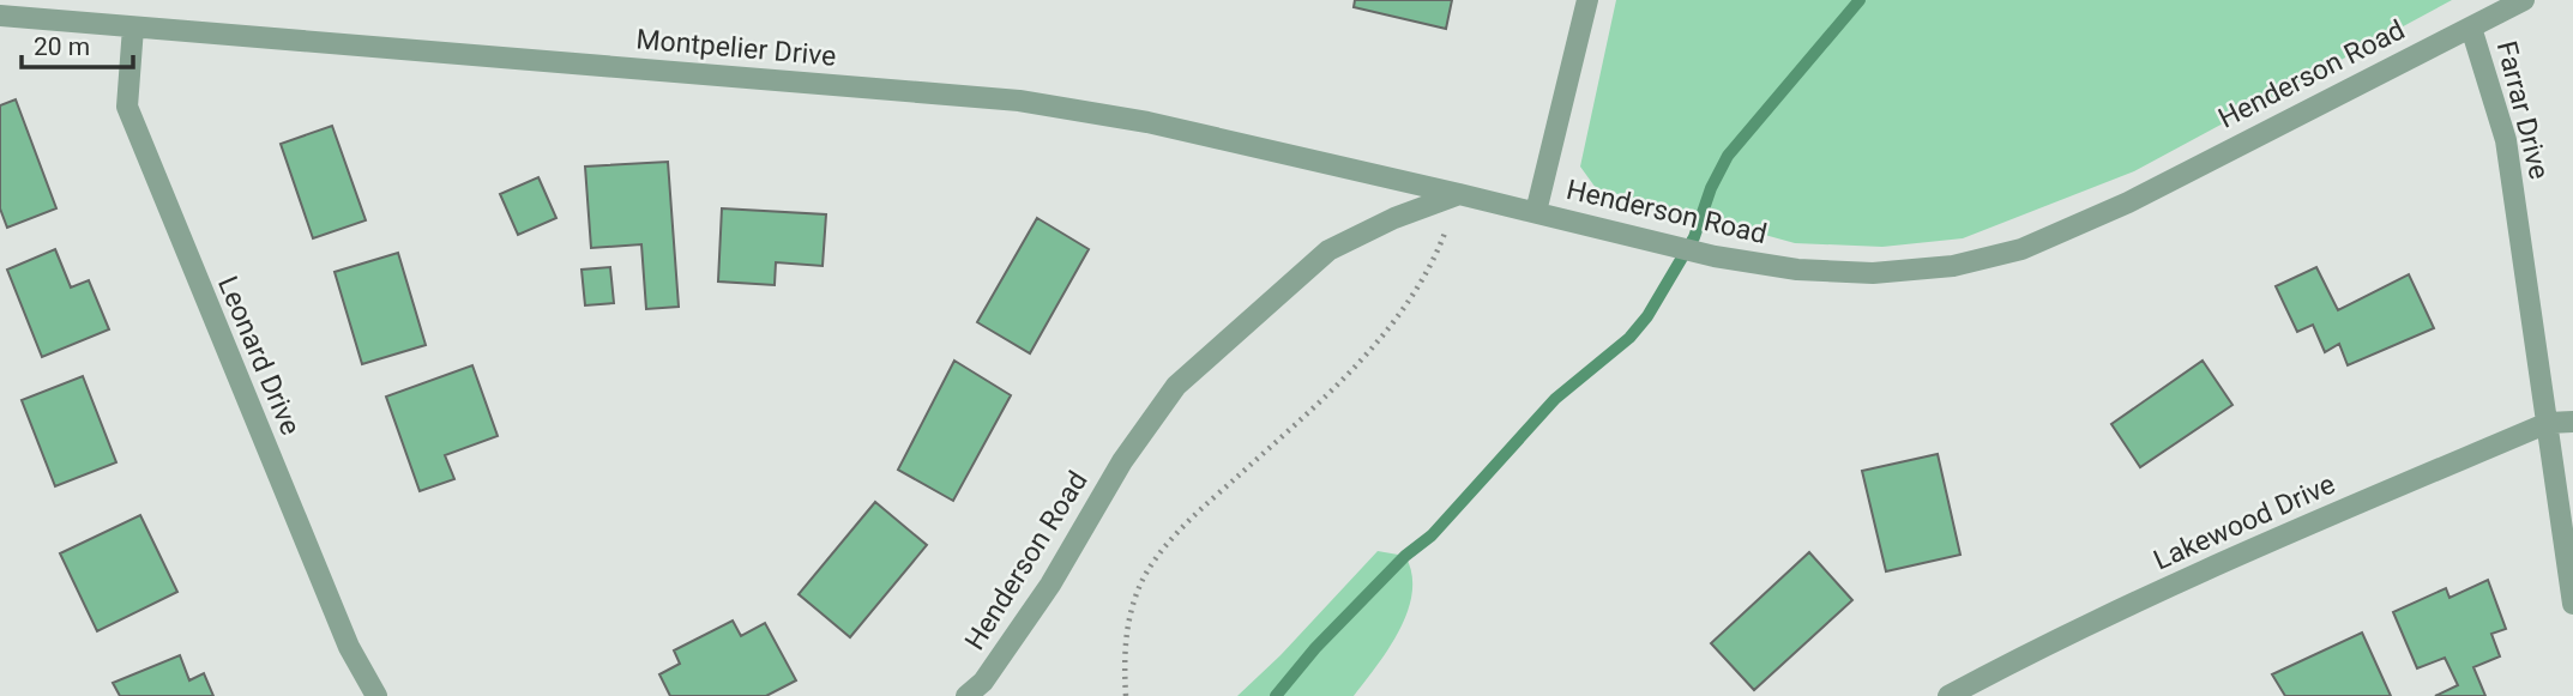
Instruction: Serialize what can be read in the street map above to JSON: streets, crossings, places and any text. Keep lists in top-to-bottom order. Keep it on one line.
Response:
{"streets":{"street":["Montpelier Drive","Henderson Road","Farrar Drive","Leonard Drive","Lakewood Drive"]},"crossings":[["Montpelier Drive","Henderson Road"],["Montpelier Drive","Leonard Drive"],["Henderson Road","Farrar Drive"],["Farrar Drive","Lakewood Drive"]],"scale_bar":"20 m"}
